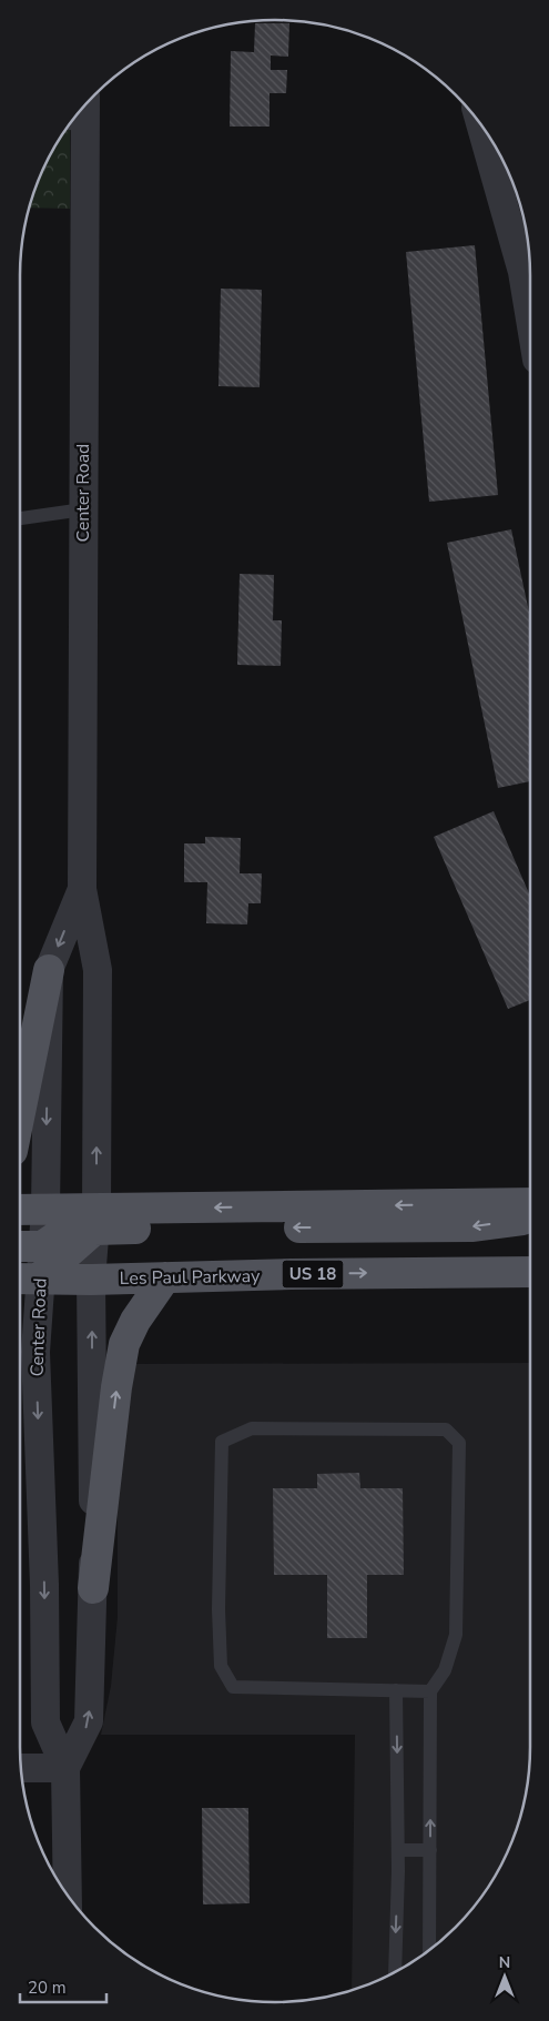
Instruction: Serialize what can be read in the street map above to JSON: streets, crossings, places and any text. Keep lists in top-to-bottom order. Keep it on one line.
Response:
{"streets":{"main road":["US 18","Les Paul Parkway"],"street":["Center Road"]},"crossings":[["Center Road","Les Paul Parkway"]],"scale_bar":"20 m","north":"top"}
